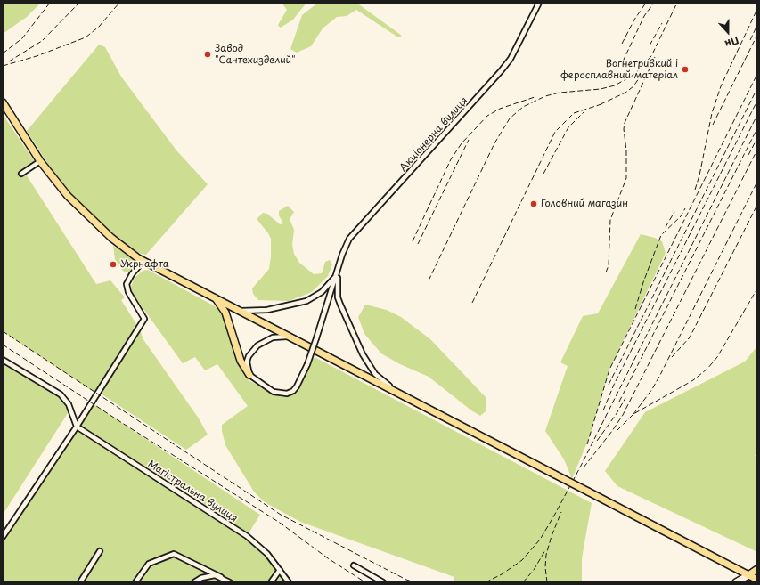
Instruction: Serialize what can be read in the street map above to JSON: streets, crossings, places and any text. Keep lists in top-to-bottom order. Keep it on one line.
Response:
{"streets":{"street":["Акціонерна вулиця","Магістральна вулиця"]},"places":["Завод \"Сантехизделий\"","Вогнетривкий і феросплавний матеріал","Головний магазин","Укрнафта"],"north":"bottom"}
